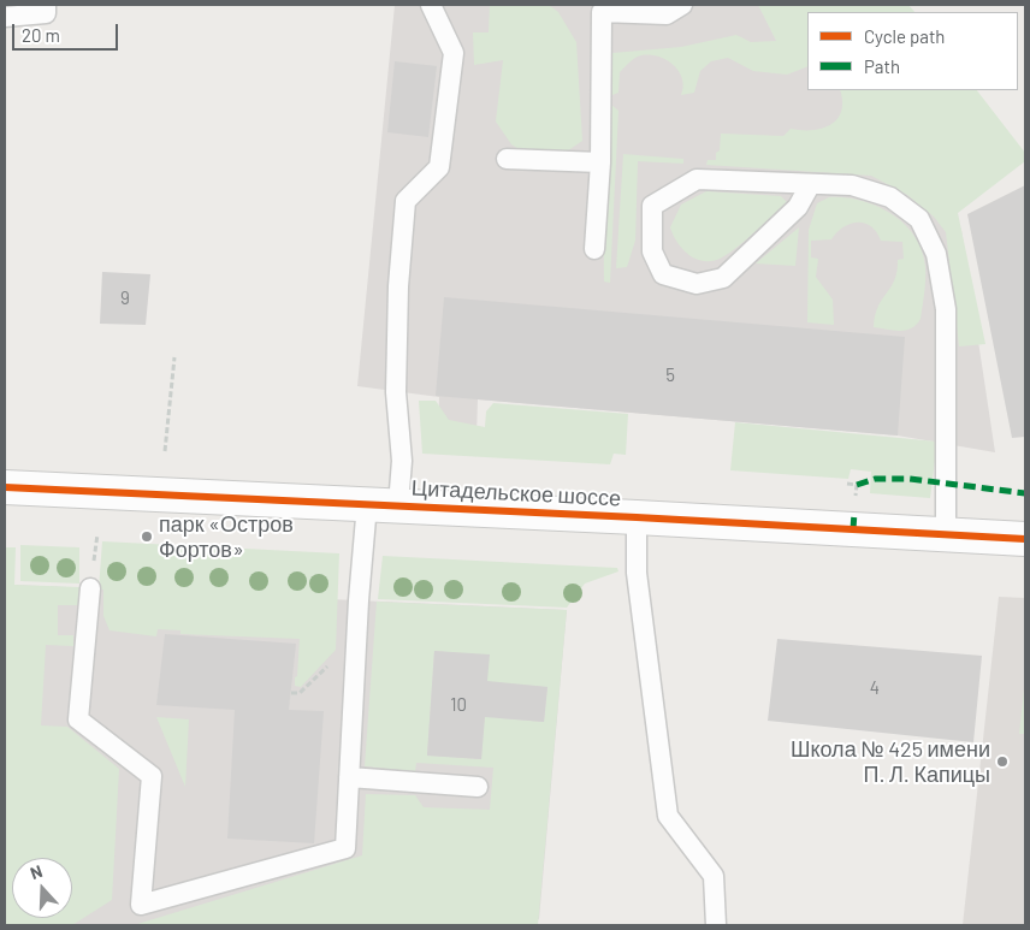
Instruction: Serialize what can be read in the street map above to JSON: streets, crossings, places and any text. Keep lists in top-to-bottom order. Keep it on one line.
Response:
{"streets":{"street":["Цитадельское шоссе"]},"places":["парк «Остров Фортов»","Школа № 425 имени П. Л. Капицы"],"house_numbers":["9","5","4","10"],"legend":["Cycle path","Path"],"scale_bar":"20 m","north":"top"}
